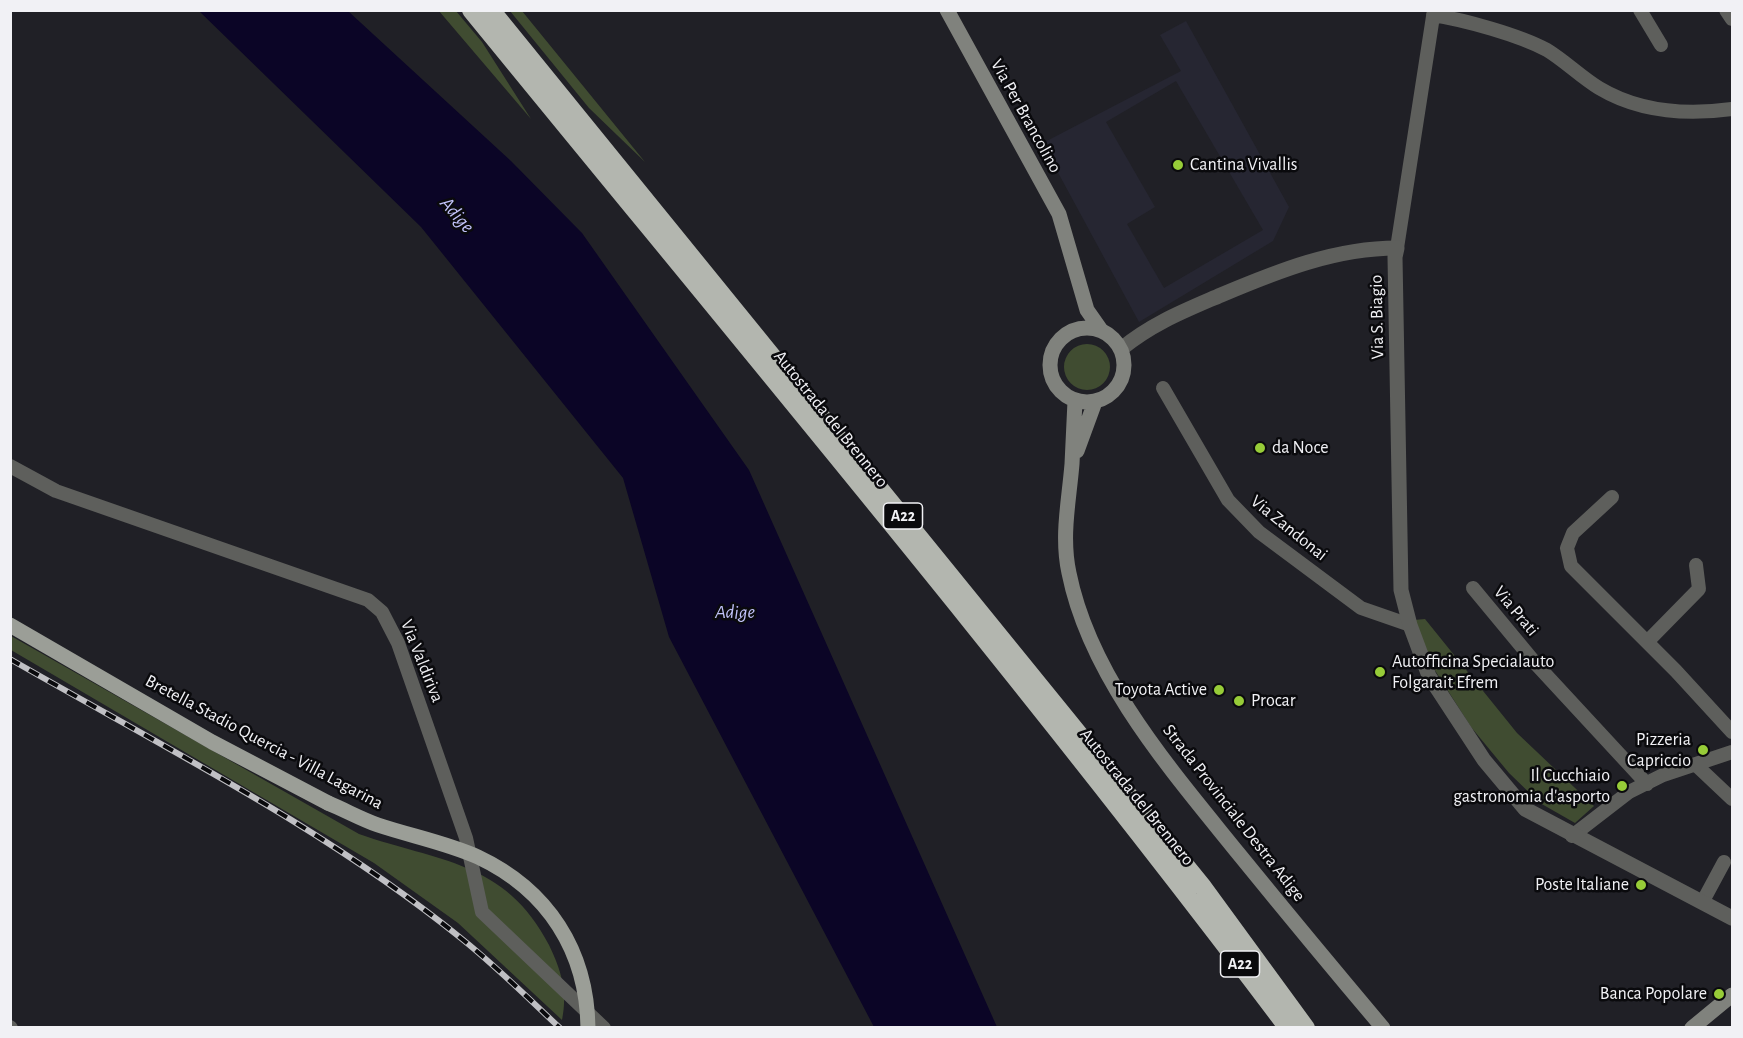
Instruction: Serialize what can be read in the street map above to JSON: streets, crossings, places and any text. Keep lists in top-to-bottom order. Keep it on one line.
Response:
{"streets":{"highway":["Autostrada del Brennero","A22"],"main road":["Via Per Brancolino","Bretella Stadio Quercia - Villa Lagarina","Strada Provinciale Destra Adige"],"street":["Via S. Biagio","Via Zandonai","Via Prati","Via Valdiriva"]},"crossings":[["Via S. Biagio","Via Zandonai"]],"water":["Adige"],"places":["Cantina Vivallis","da Noce","Autofficina Specialauto Folgarait Efrem","Toyota Active","Procar","Pizzeria Capriccio","Il Cucchiaio gastronomia d'asporto","Poste Italiane","Banca Popolare"]}
